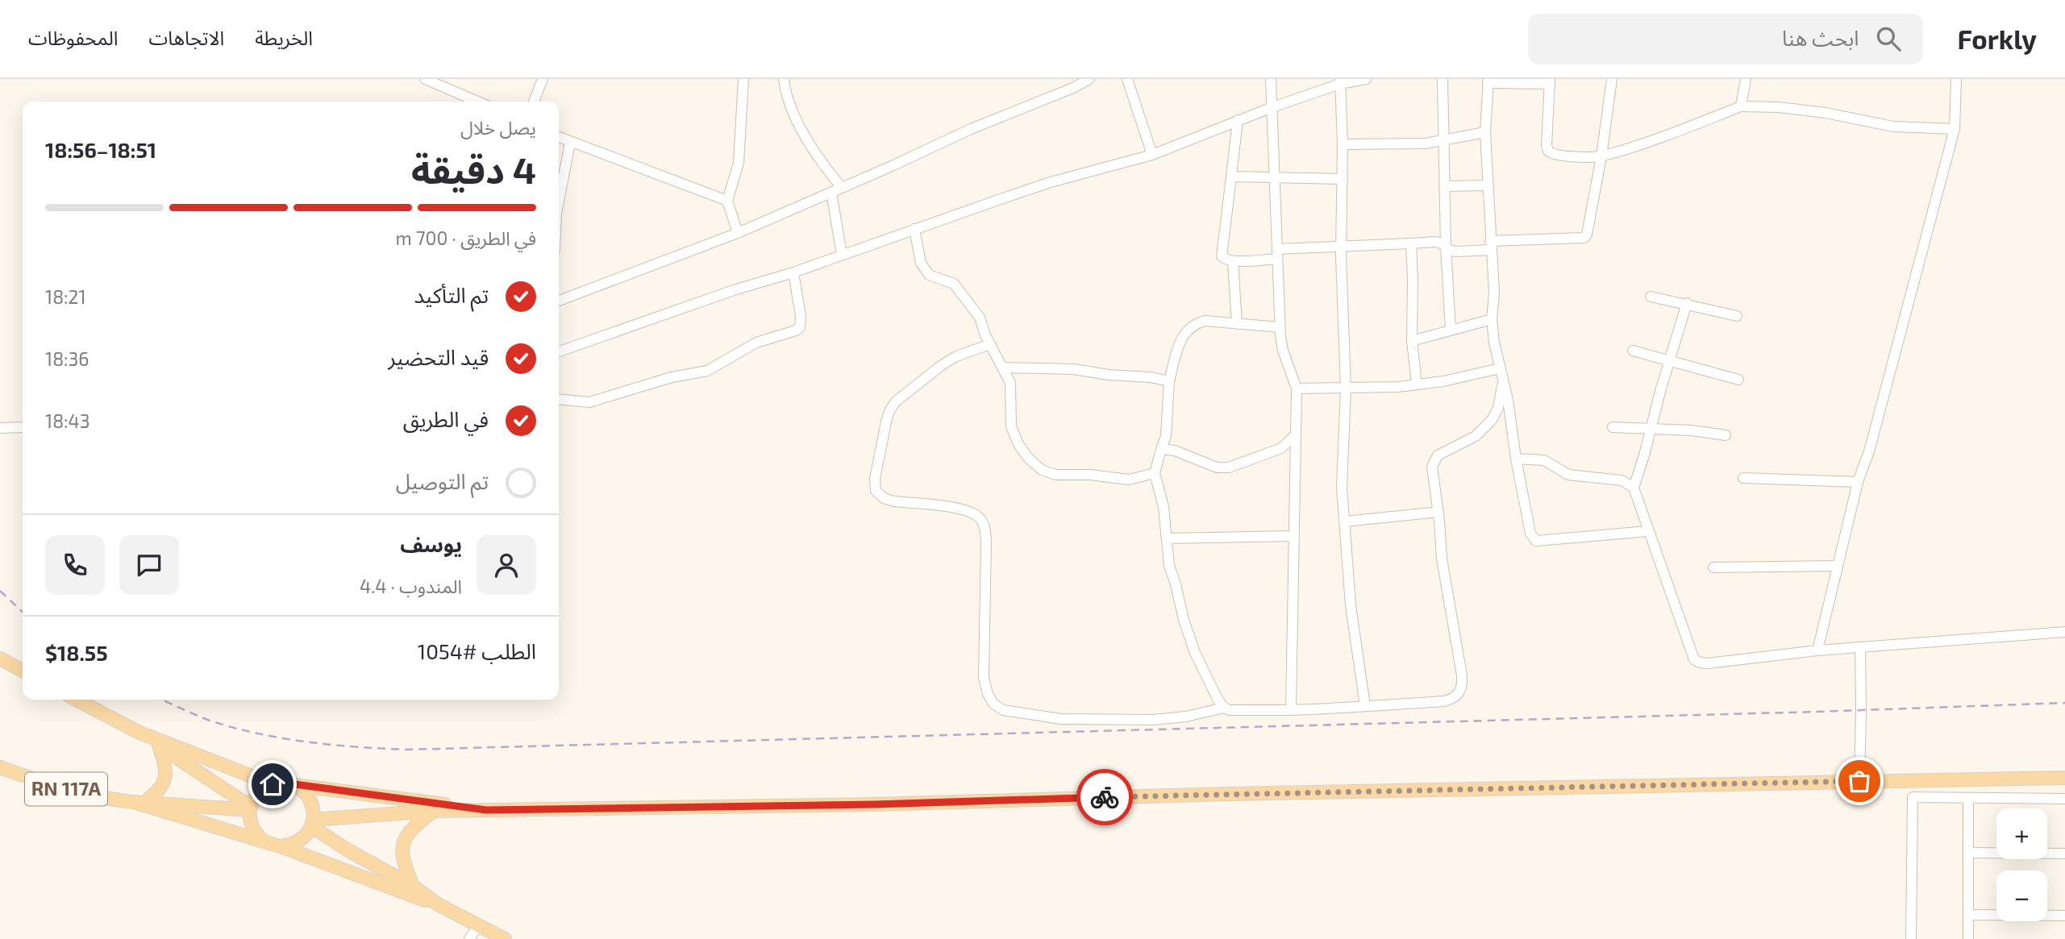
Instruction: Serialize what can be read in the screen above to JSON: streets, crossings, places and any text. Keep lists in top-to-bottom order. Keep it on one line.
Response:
{"streets":{"main road":["RN 117A"]},"page":{"header":"Forkly","search":"ابحث هنا","nav":["الخريطة","الاتجاهات","المحفوظات"],"heading":["4 دقيقة","يصل خلال","18:51–18:56"],"panel":["يوسف","المندوب · 4.4","الطلب #1054","$18.55"],"bar":"في الطريق · 700 m","list":[["تم التأكيد","18:21"],["قيد التحضير","18:36"],["في الطريق","18:43"],"تم التوصيل"],"map_buttons":["+","−"]}}
